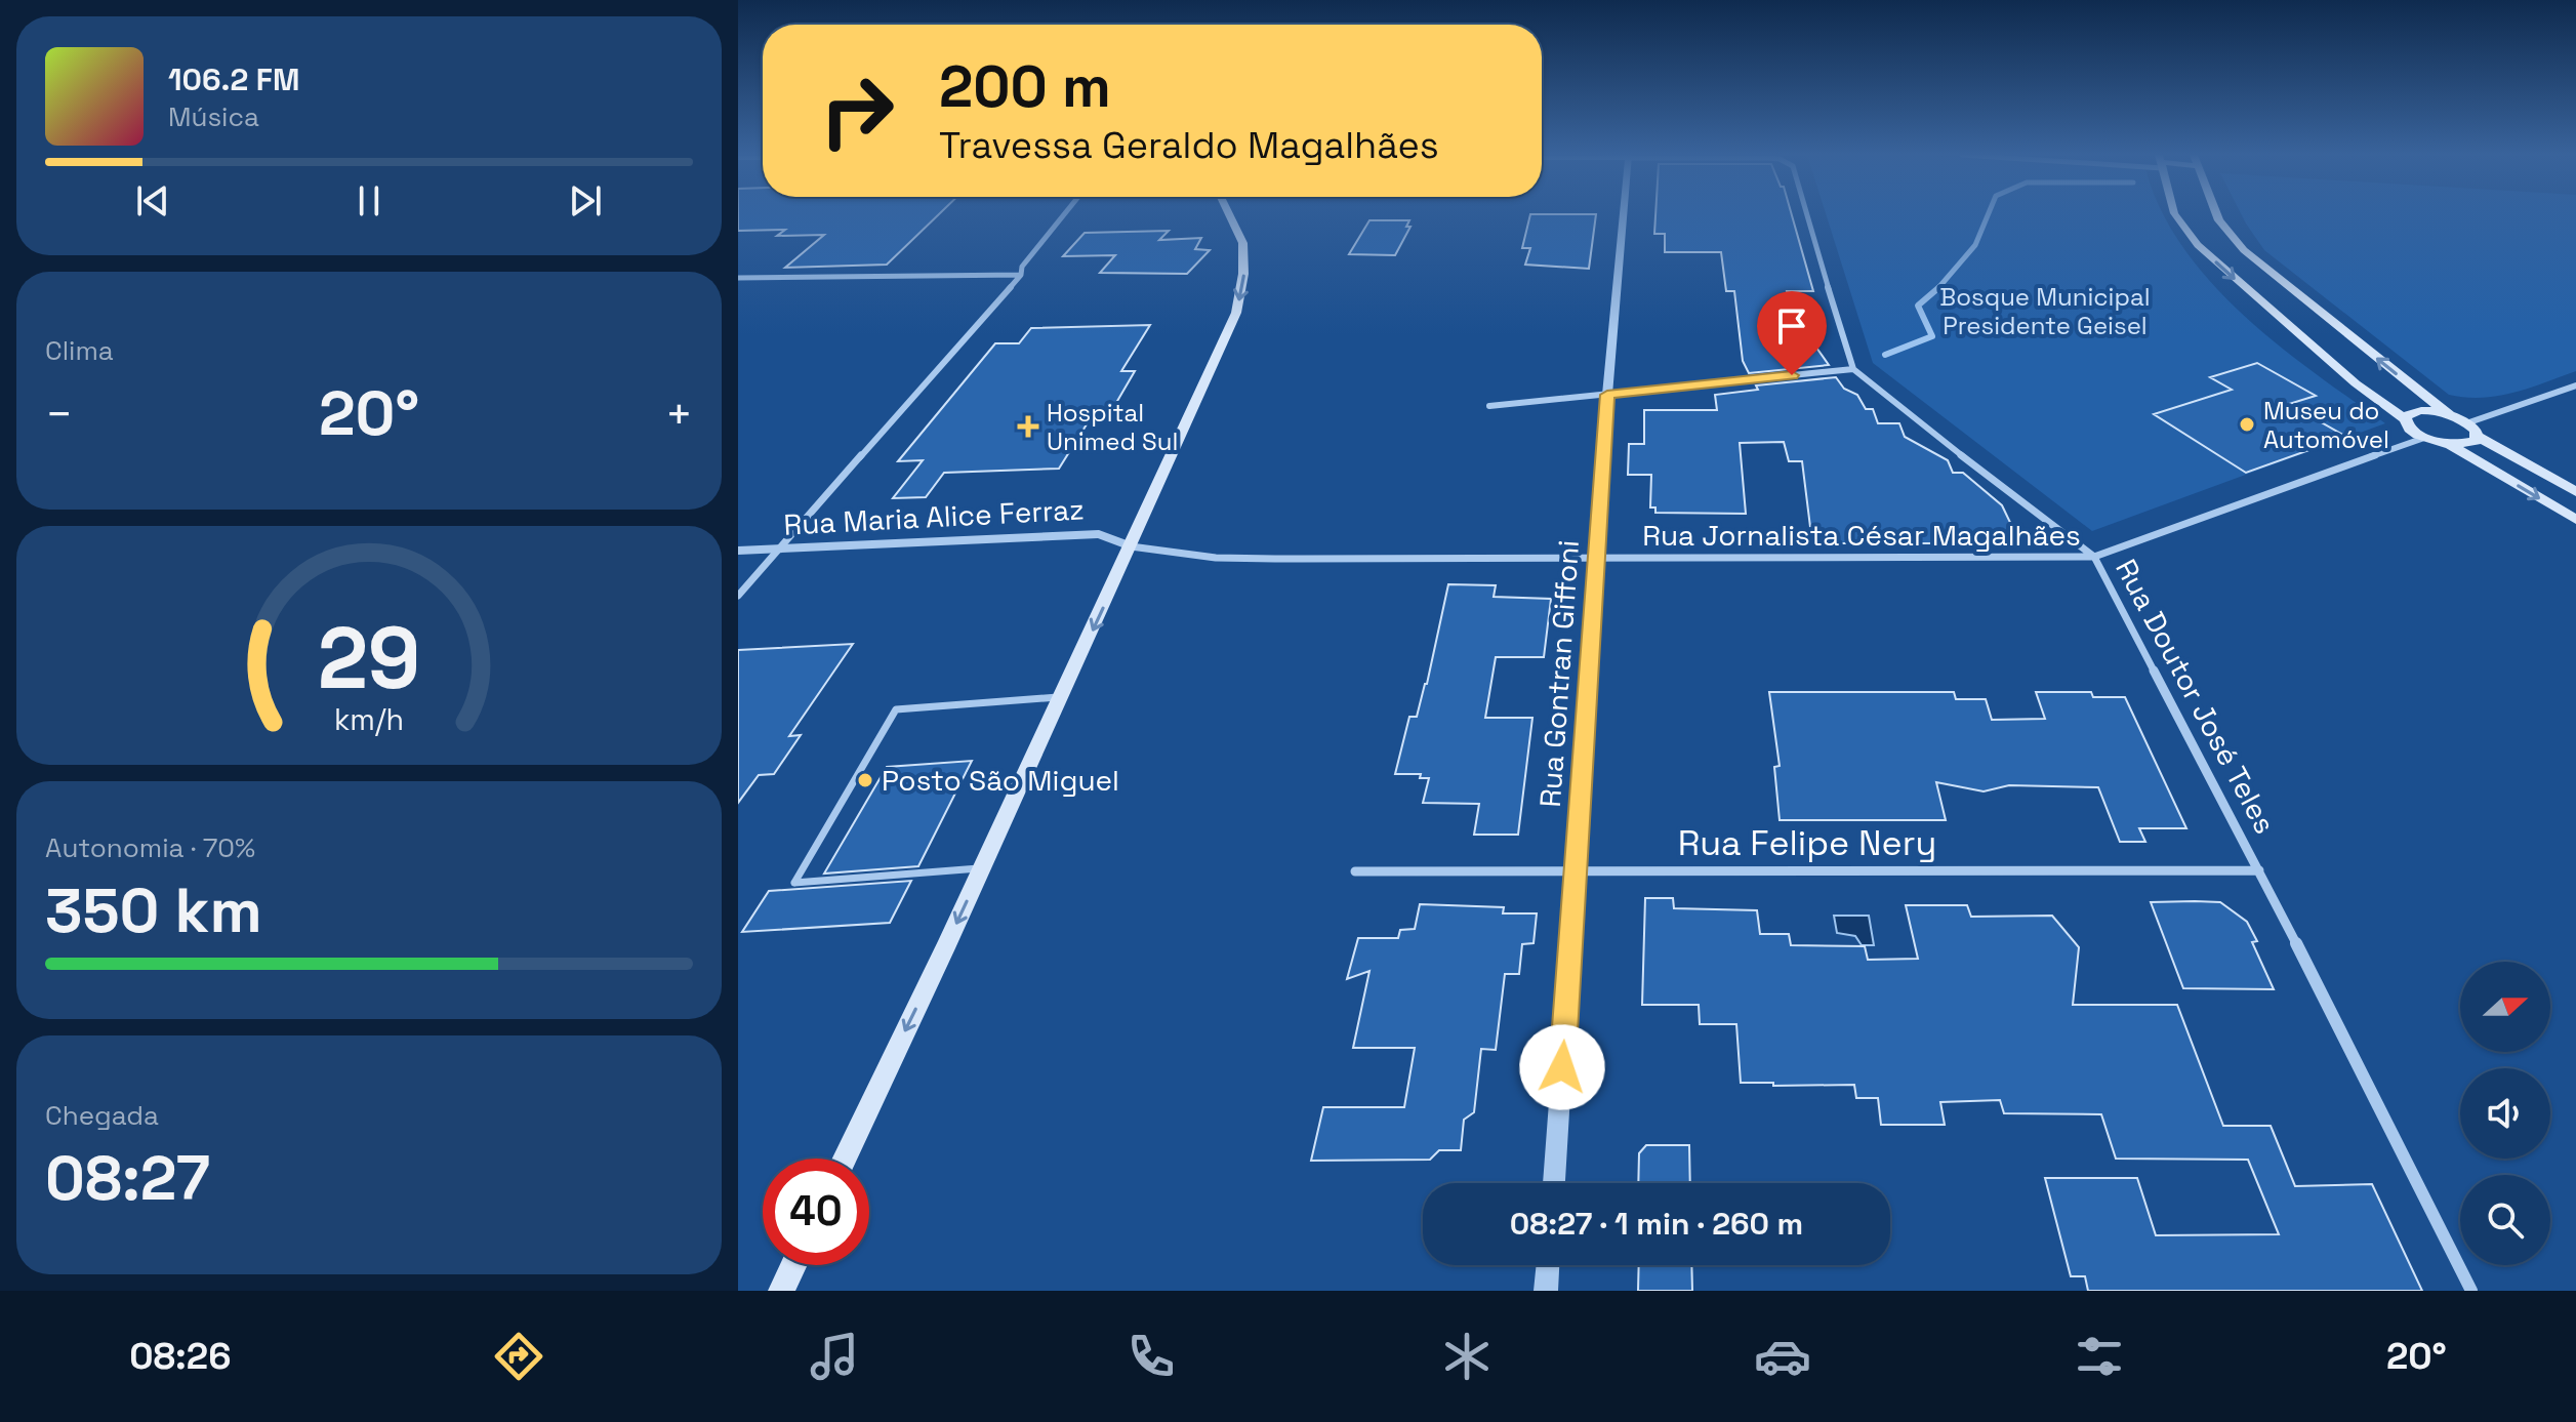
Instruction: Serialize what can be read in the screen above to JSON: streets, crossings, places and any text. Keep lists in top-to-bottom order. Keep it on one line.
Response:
{"streets":{"street":["Rua Maria Alice Ferraz","Rua Jornalista César Magalhães","Rua Gontran Giffoni","Rua Doutor José Teles","Rua Felipe Nery"]},"crossings":[["Rua Maria Alice Ferraz","Rua Jornalista César Magalhães"],["Rua Jornalista César Magalhães","Rua Gontran Giffoni"],["Rua Jornalista César Magalhães","Rua Doutor José Teles"],["Rua Gontran Giffoni","Rua Felipe Nery"],["Rua Doutor José Teles","Rua Felipe Nery"]],"parks":["Bosque Municipal Presidente Geisel"],"places":{"other":["Museu do Automóvel","Posto São Miguel"],"health":["Hospital Unimed Sul"]},"north":"right","page":{"turn":["200 m","Travessa Geraldo Magalhães"],"song":["106.2 FM","Música"],"tile":["Clima",["Autonomia · 70%","350 km"],["Chegada","08:27"]],"heat":["−","20°","+"],"limit":"40","trip":"08:27 · 1 min · 260 m","tabs":["08:26","20°"],"gauge":["29","km/h"]}}
